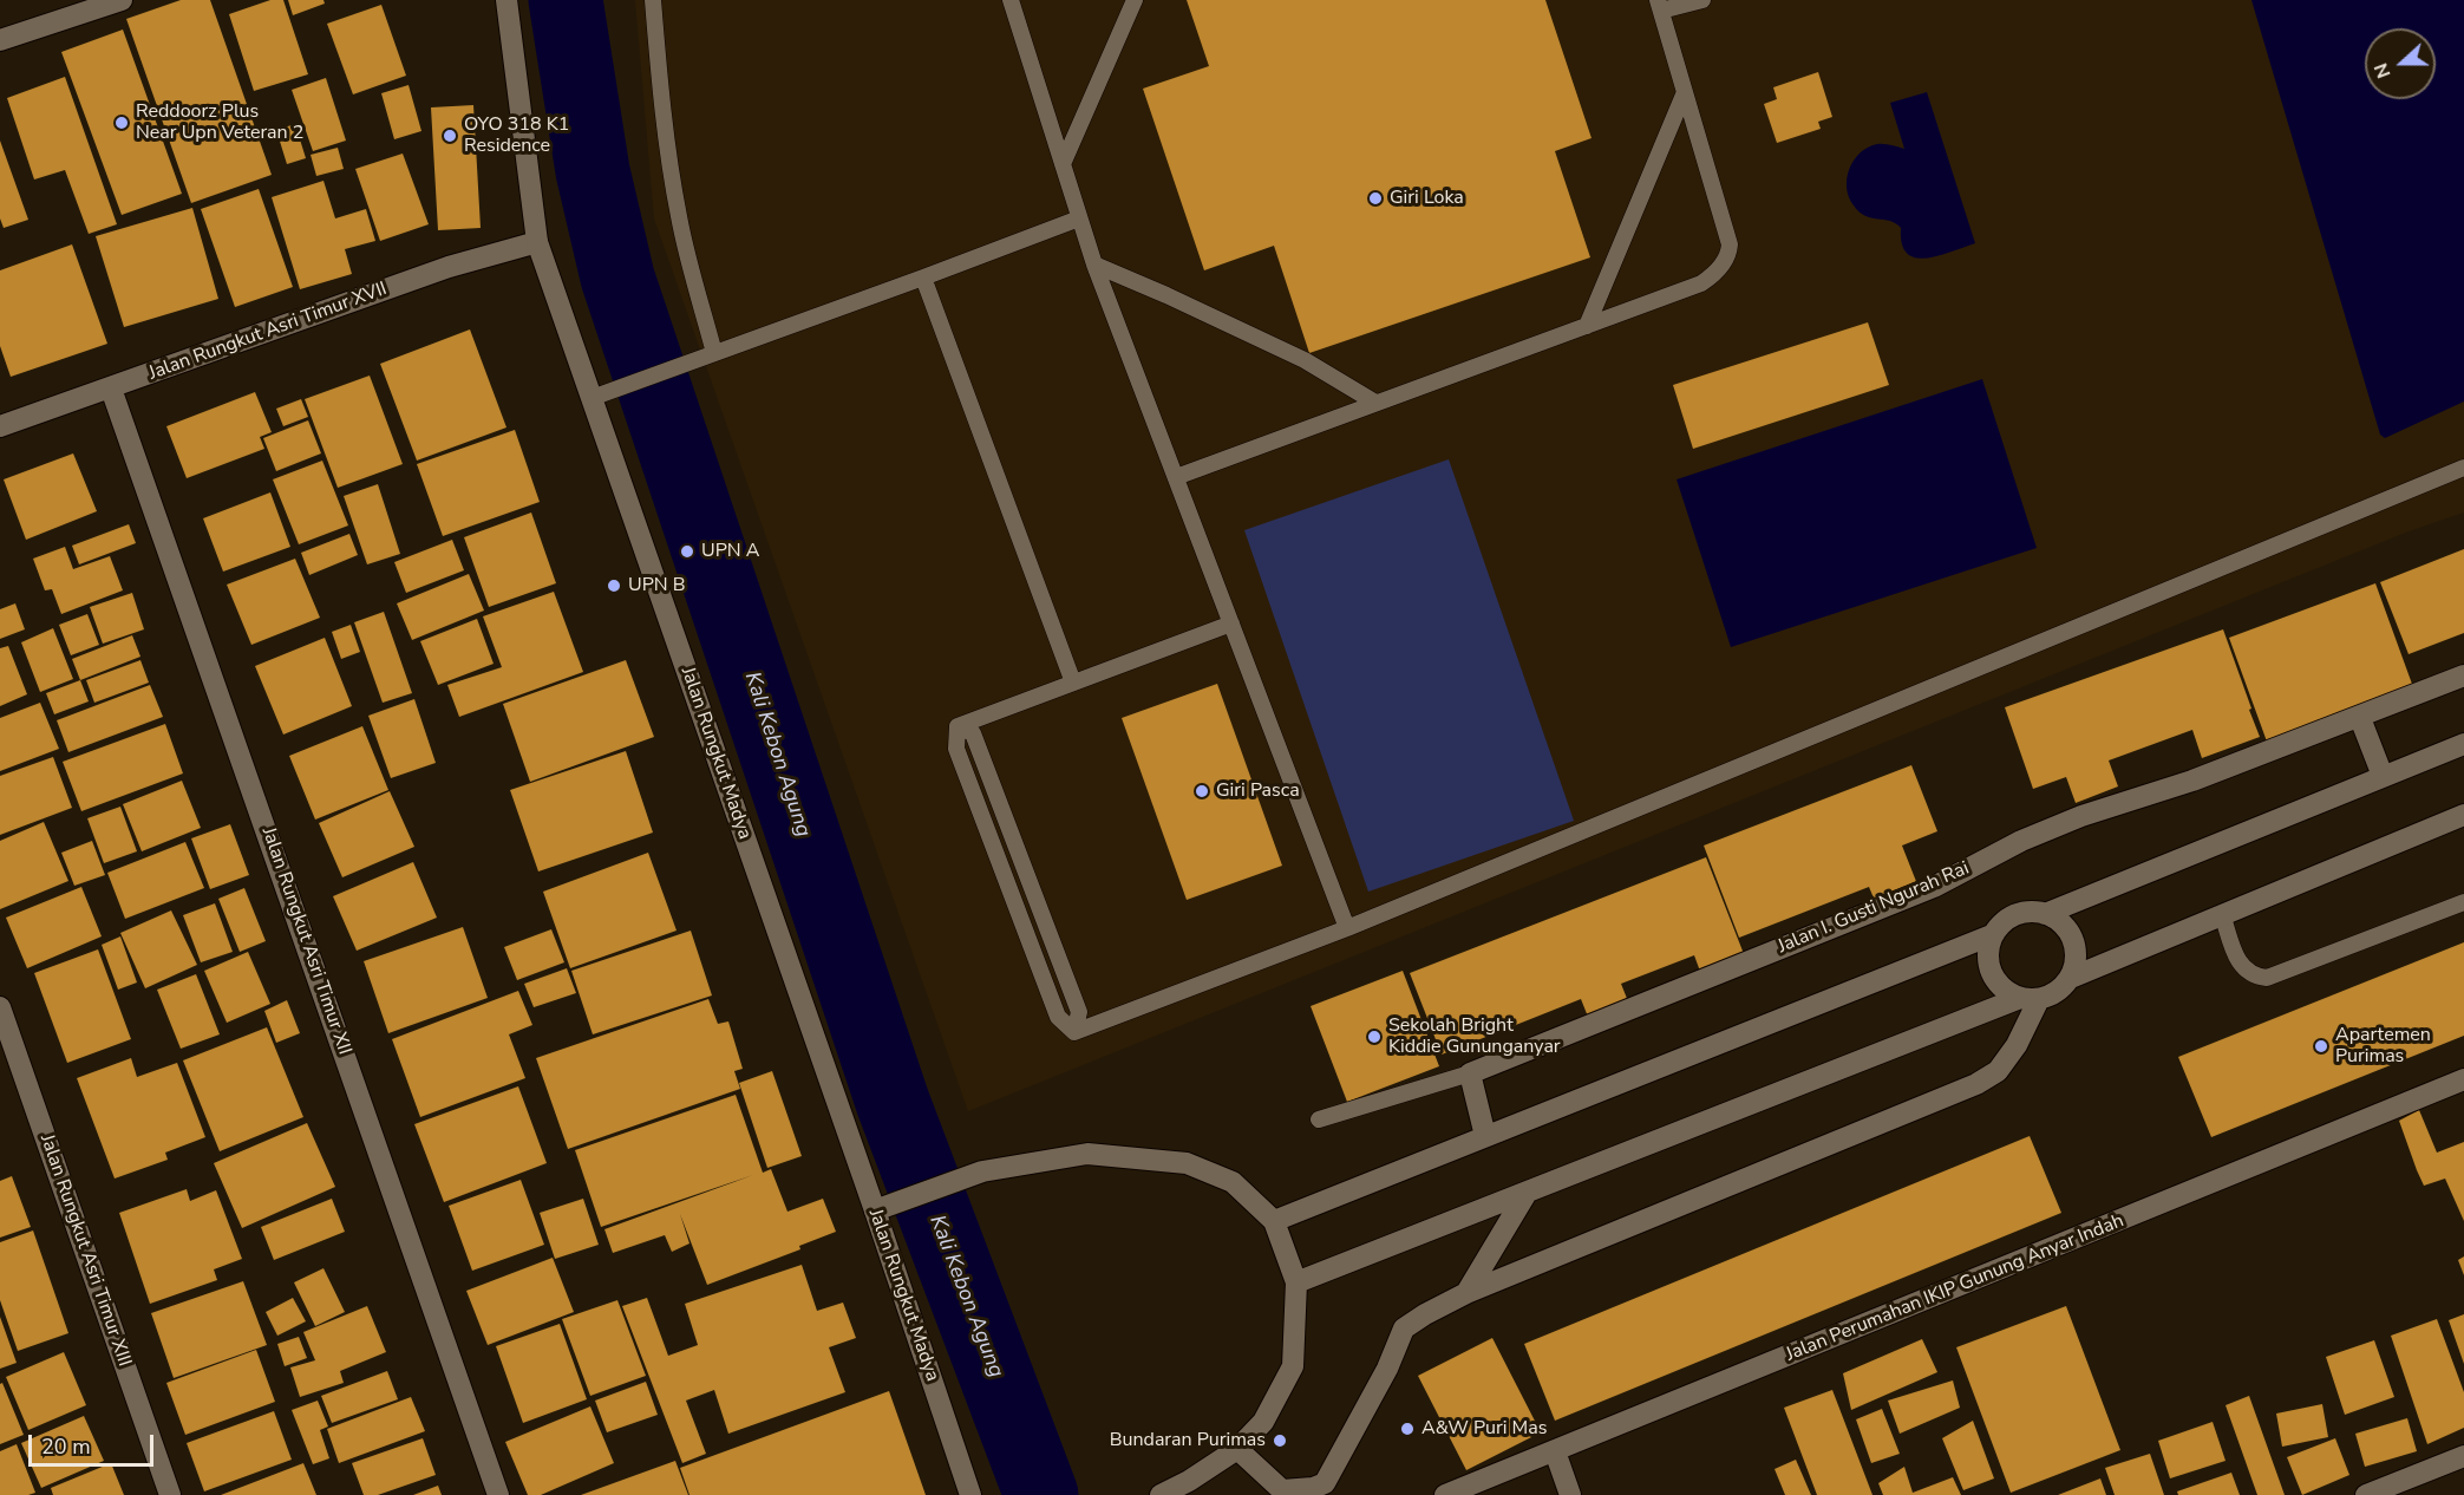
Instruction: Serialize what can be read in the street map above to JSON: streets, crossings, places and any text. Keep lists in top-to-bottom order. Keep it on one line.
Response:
{"streets":{"street":["Jalan Rungkut Asri Timur XVII","Jalan Rungkut Madya","Jalan I. Gusti Ngurah Rai","Jalan Rungkut Asri Timur XII","Jalan Rungkut Asri Timur XIII","Jalan Perumahan IKIP Gunung Anyar Indah"]},"crossings":[["Jalan Rungkut Asri Timur XVII","Jalan Rungkut Madya"],["Jalan Rungkut Asri Timur XVII","Jalan Rungkut Asri Timur XII"]],"water":["Kali Kebon Agung"],"places":["Reddoorz Plus Near Upn Veteran 2","OYO 318 K1 Residence","Giri Loka","UPN A","UPN B","Giri Pasca","Sekolah Bright Kiddie Gununganyar","Apartemen Purimas","A&W Puri Mas","Bundaran Purimas"],"scale_bar":"20 m","north":"left"}
